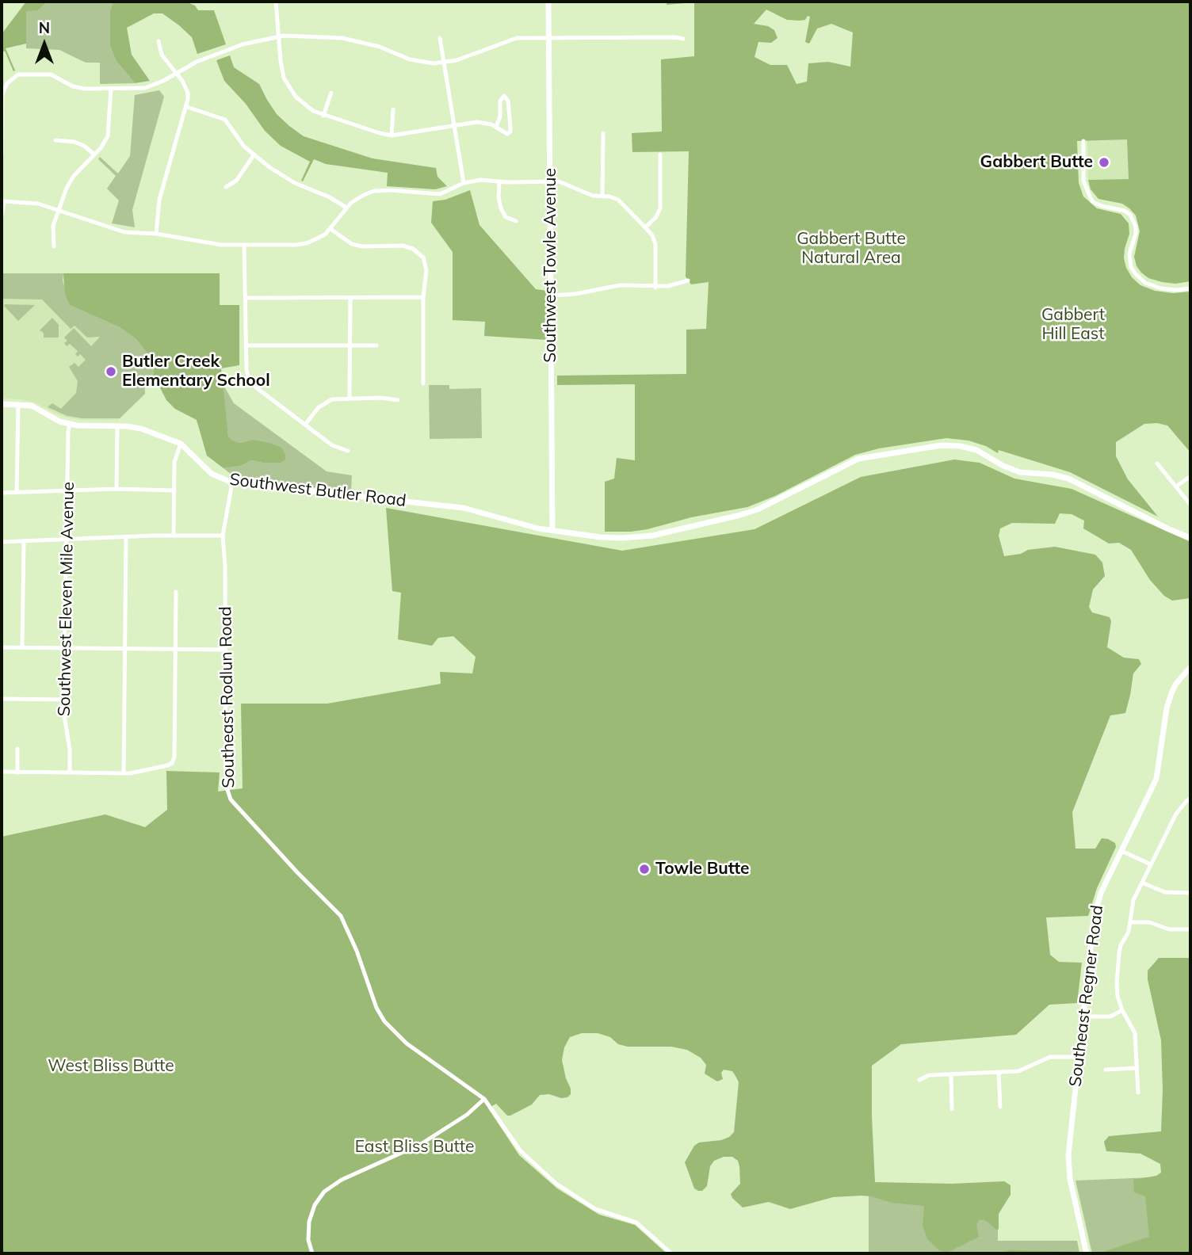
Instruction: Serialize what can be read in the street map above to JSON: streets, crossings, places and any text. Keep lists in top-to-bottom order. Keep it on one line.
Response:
{"streets":{"main road":["Southwest Towle Avenue","Southwest Butler Road","Southeast Regner Road"],"street":["Southwest Eleven Mile Avenue","Southeast Rodlun Road"]},"crossings":[["Southwest Towle Avenue","Southwest Butler Road"],["Southwest Butler Road","Southwest Eleven Mile Avenue"],["Southwest Butler Road","Southeast Rodlun Road"]],"parks":["Gabbert Butte Natural Area","Gabbert Hill East","West Bliss Butte","East Bliss Butte"],"places":["Gabbert Butte","Butler Creek Elementary School","Towle Butte"],"north":"top"}
